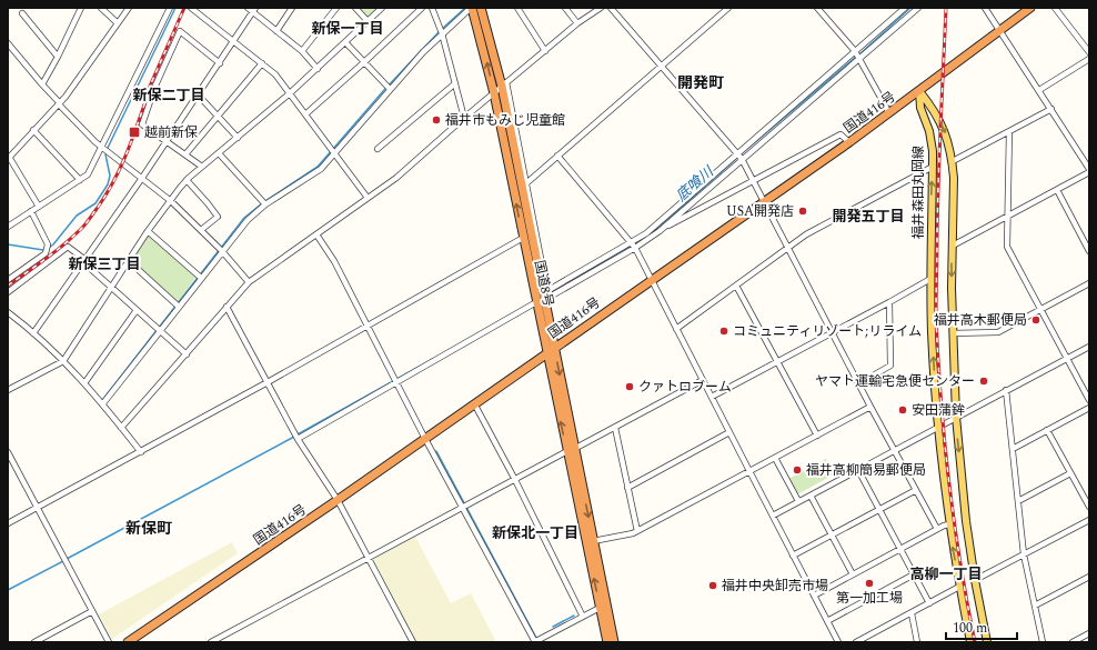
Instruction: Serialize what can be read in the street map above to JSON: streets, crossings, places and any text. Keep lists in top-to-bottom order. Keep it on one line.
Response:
{"streets":{"highway":["国道416号","国道8号"],"main road":["福井森田丸岡線"]},"crossings":[["国道416号","福井森田丸岡線"],["国道416号","国道8号"]],"districts":["新保一丁目","開発町","新保二丁目","開発五丁目","新保三丁目","新保町","新保北一丁目","高柳一丁目"],"water":["底喰川"],"places":{"other":["福井市もみじ児童館","USA開発店","福井高木郵便局","コミュニティリゾート;リライム","ヤマト運輸宅急便センター","クァトロブーム","安田蒲鉾","福井高柳簡易郵便局","第一加工場","福井中央卸売市場"],"transit":["越前新保"]},"scale_bar":"100 m"}
